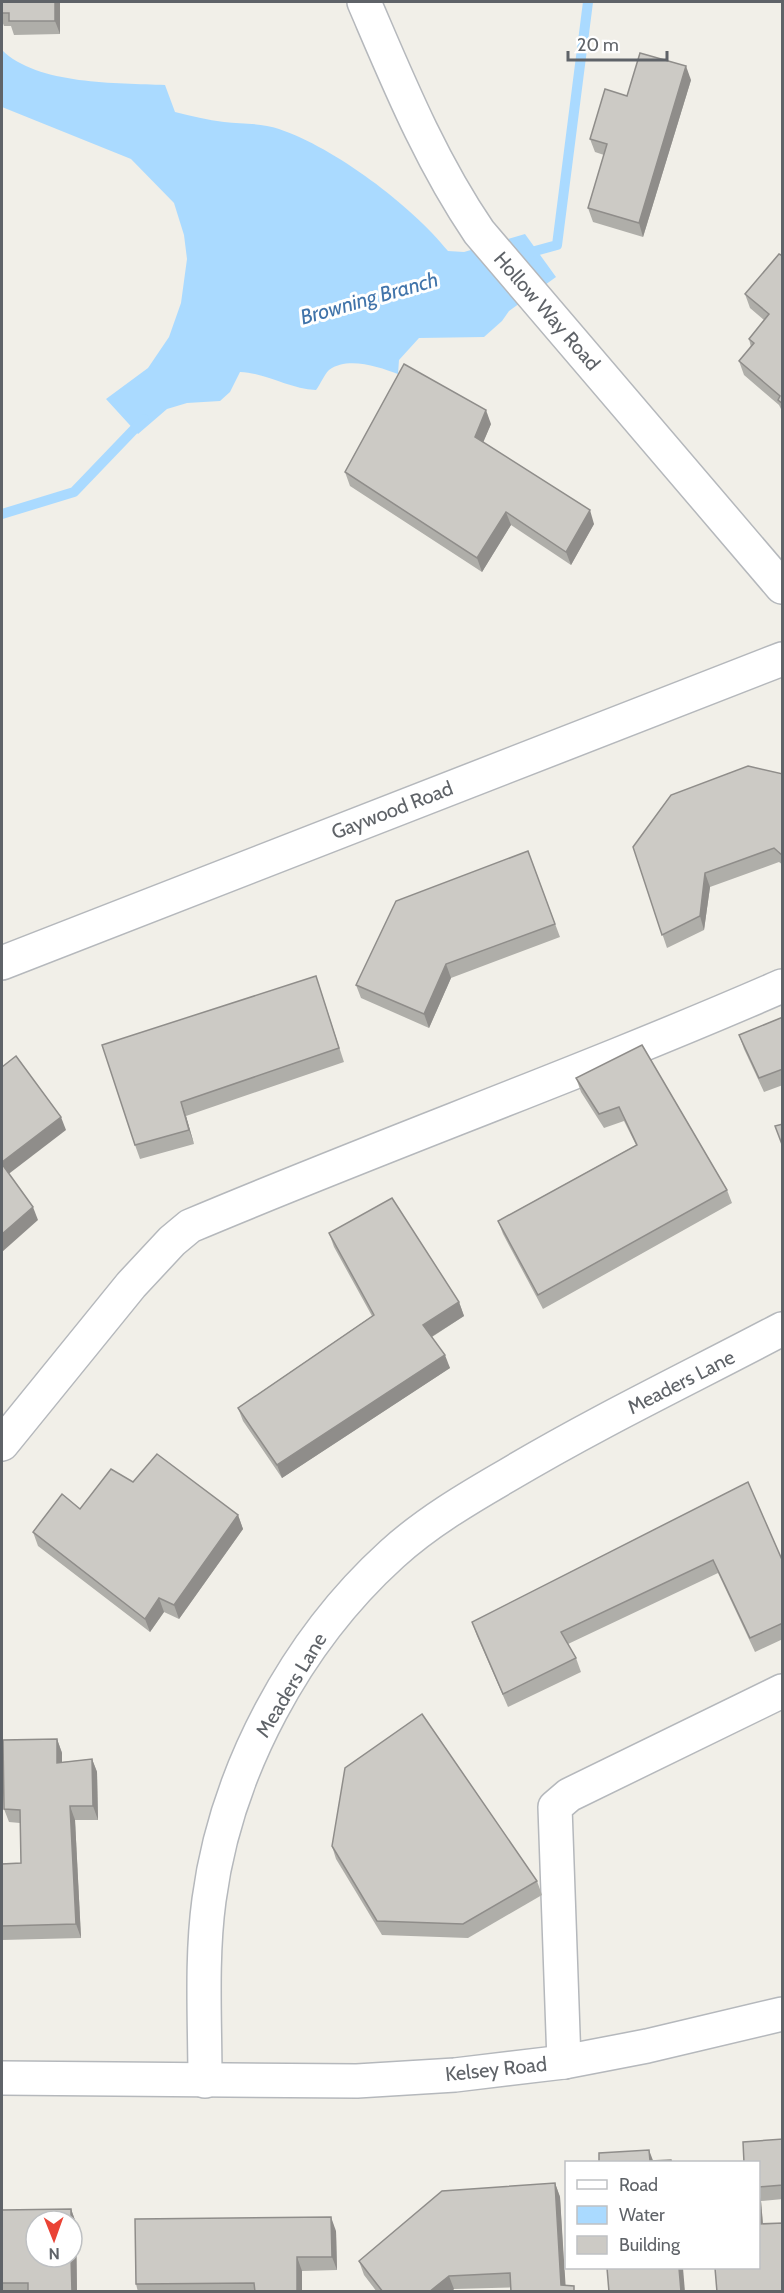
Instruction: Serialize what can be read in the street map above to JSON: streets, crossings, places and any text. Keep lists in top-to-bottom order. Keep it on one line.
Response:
{"streets":{"street":["Hollow Way Road","Gaywood Road","Meaders Lane","Kelsey Road"]},"crossings":[["Meaders Lane","Kelsey Road"]],"water":["Browning Branch"],"legend":["Road","Water","Building"],"scale_bar":"20 m","north":"bottom"}
